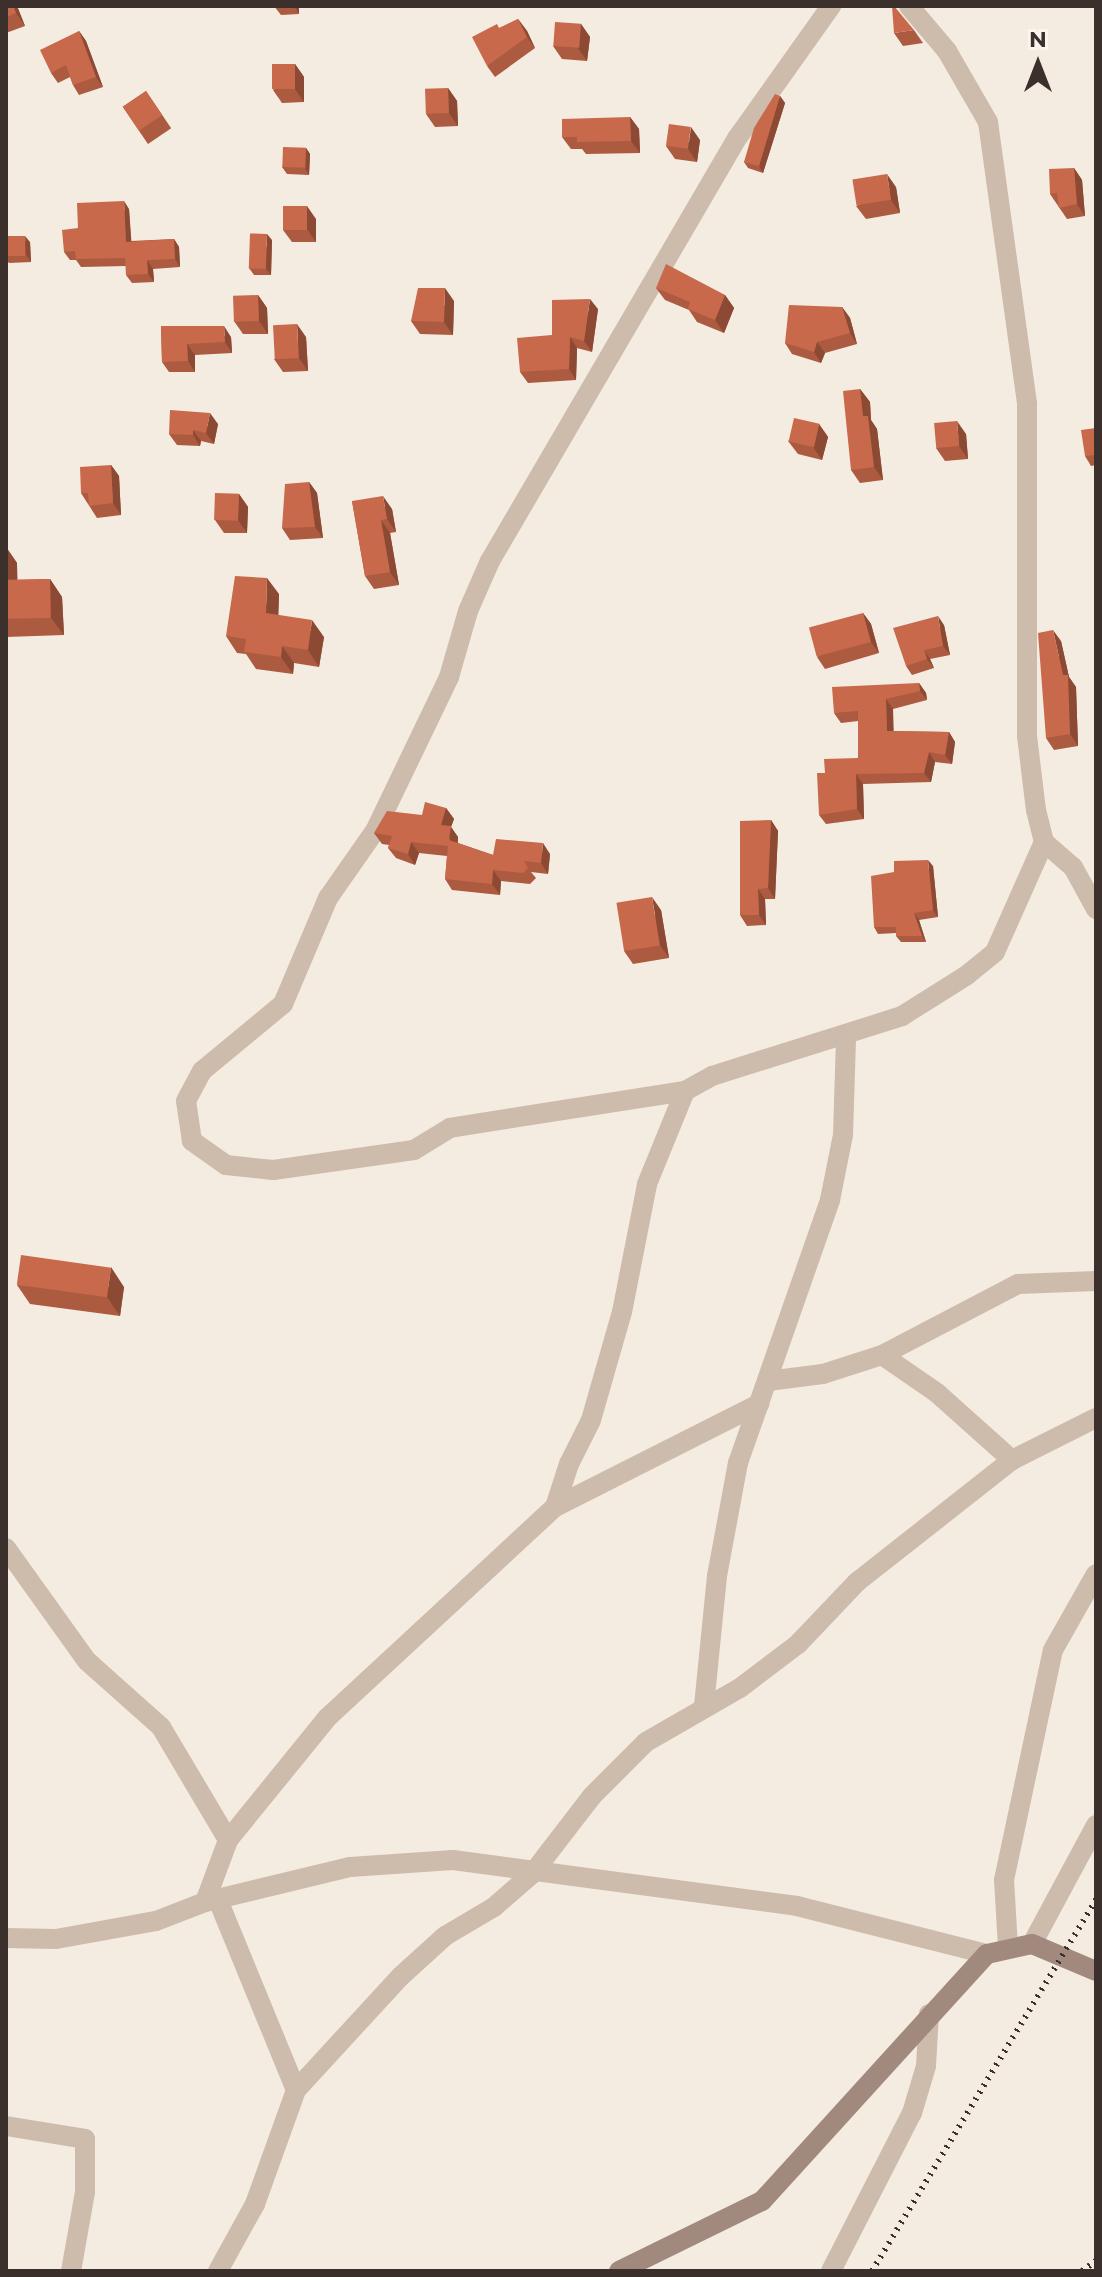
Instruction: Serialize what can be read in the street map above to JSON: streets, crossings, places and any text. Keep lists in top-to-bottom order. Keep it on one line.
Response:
{"north":"top"}
